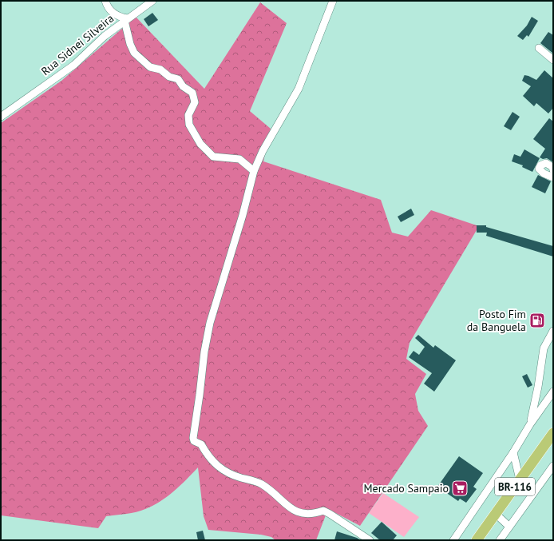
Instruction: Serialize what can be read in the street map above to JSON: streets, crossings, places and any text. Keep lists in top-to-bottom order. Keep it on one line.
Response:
{"streets":{"highway":["BR-116"],"street":["Rua Sidnei Silveira"]},"places":{"fuel station":["Posto Fim da Banguela"],"supermarket":["Mercado Sampaio"]}}
